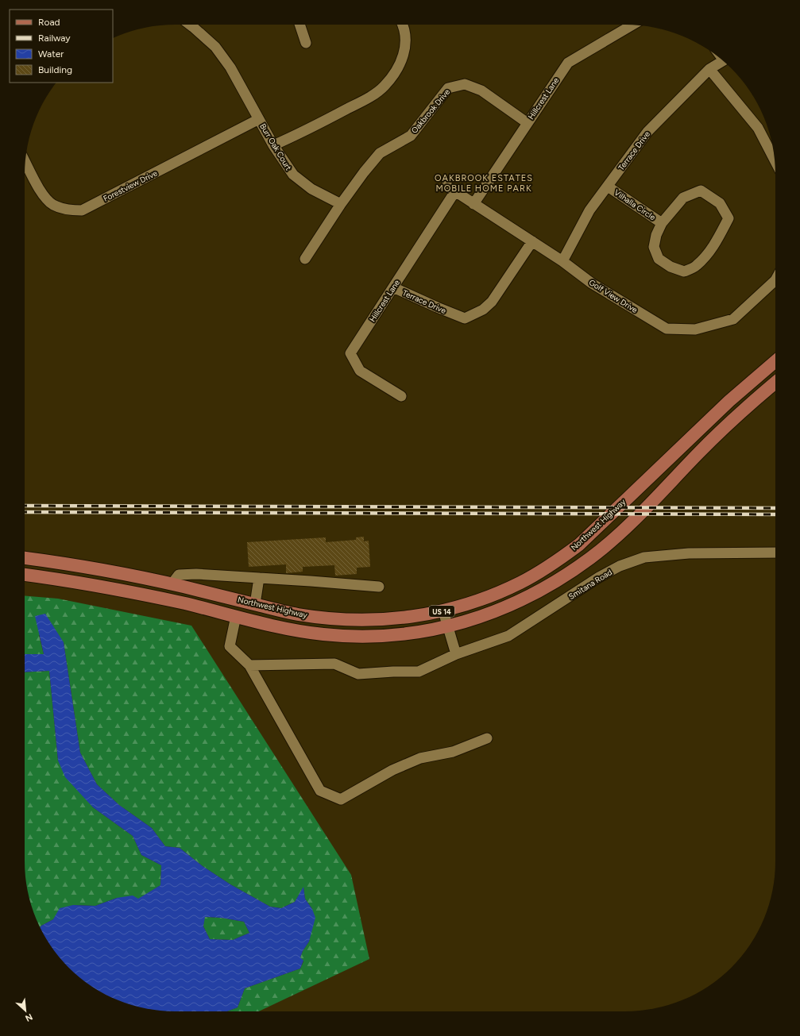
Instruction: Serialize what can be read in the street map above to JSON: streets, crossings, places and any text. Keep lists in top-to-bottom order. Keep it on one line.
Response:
{"streets":{"main road":["Northwest Highway","US 14"],"street":["Hillcrest Lane","Oakbrook Drive","Burr Oak Court","Terrace Drive","Forestview Drive","Vilhalla Circle","Golf View Drive","Smitana Road"]},"crossings":[["Hillcrest Lane","Oakbrook Drive"],["Hillcrest Lane","Terrace Drive"],["Hillcrest Lane","Golf View Drive"],["Oakbrook Drive","Burr Oak Court"],["Burr Oak Court","Forestview Drive"],["Terrace Drive","Vilhalla Circle"],["Terrace Drive","Golf View Drive"]],"districts":["OAKBROOK ESTATES MOBILE HOME PARK"],"legend":["Road","Railway","Water","Building"],"north":"bottom right"}
